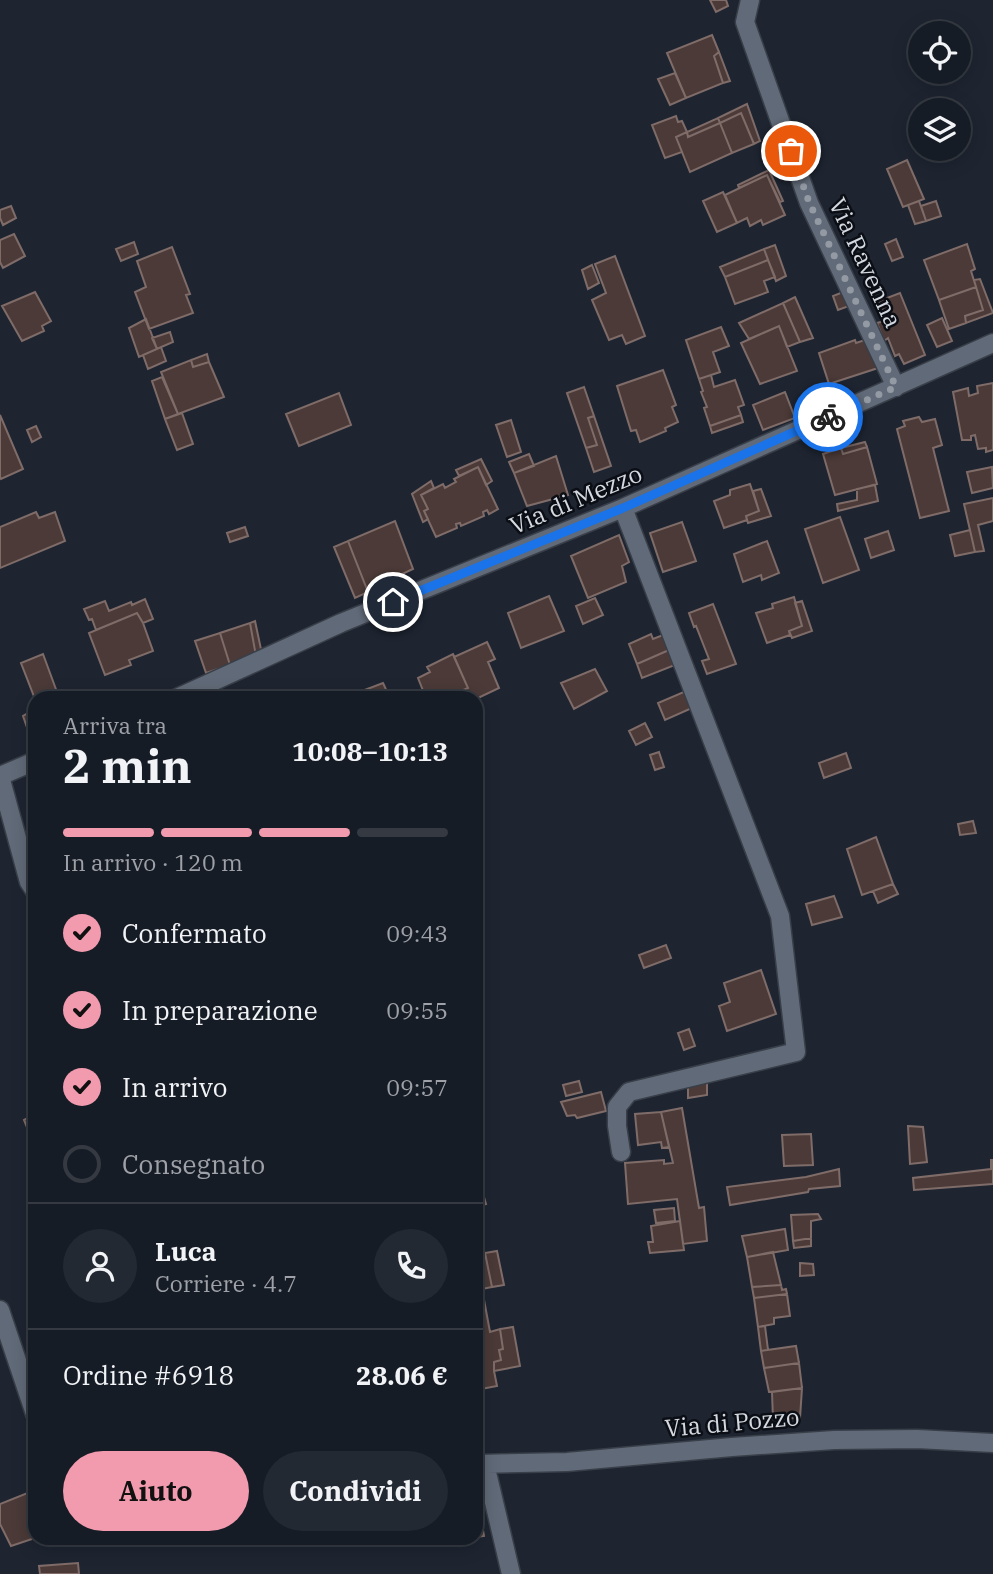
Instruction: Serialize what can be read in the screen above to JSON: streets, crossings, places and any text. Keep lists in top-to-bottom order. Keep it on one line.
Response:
{"streets":{"street":["Via Ravenna","Via di Mezzo","Via di Pozzo"]},"crossings":[["Via Ravenna","Via di Mezzo"]],"page":{"heading":["2 min","Arriva tra","10:08–10:13"],"panel":["Luca","Corriere · 4.7","Ordine #6918","28.06 €"],"bar":"In arrivo · 120 m","list":[["Confermato","09:43"],["In preparazione","09:55"],["In arrivo","09:57"],"Consegnato"],"buttons":["Aiuto","Condividi"]}}
